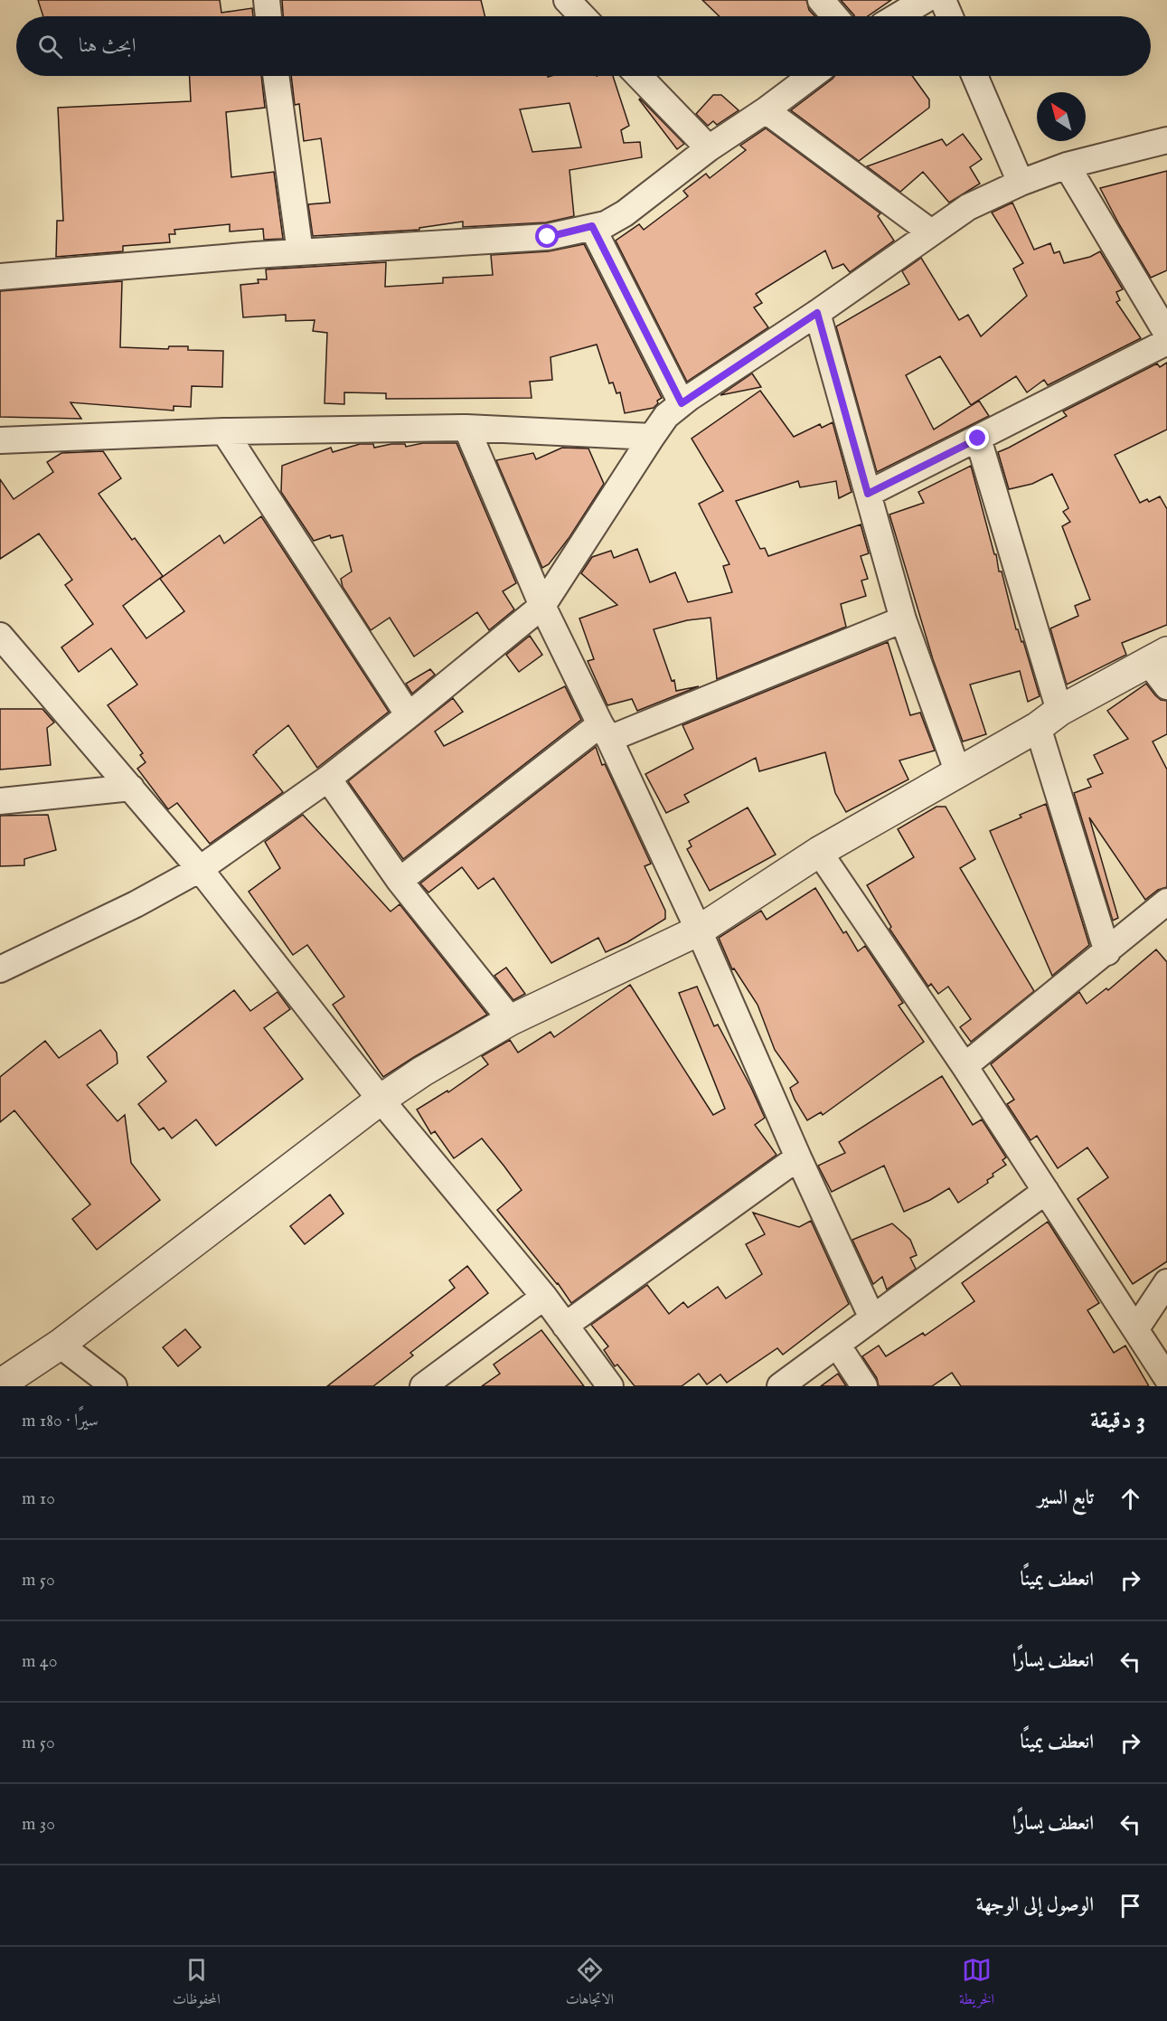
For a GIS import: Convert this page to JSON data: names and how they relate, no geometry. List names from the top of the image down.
{
  "north": "top left",
  "page": {
    "search": "ابحث هنا",
    "heading": ["3 دقيقة", "سيرًا · 180 m"],
    "list": [
      ["تابع السير", "10 m"],
      ["انعطف يمينًا", "50 m"],
      ["انعطف يسارًا", "40 m"],
      ["انعطف يمينًا", "50 m"],
      ["انعطف يسارًا", "30 m"],
      "الوصول إلى الوجهة"
    ],
    "nav": ["الخريطة", "الاتجاهات", "المحفوظات"]
  }
}
